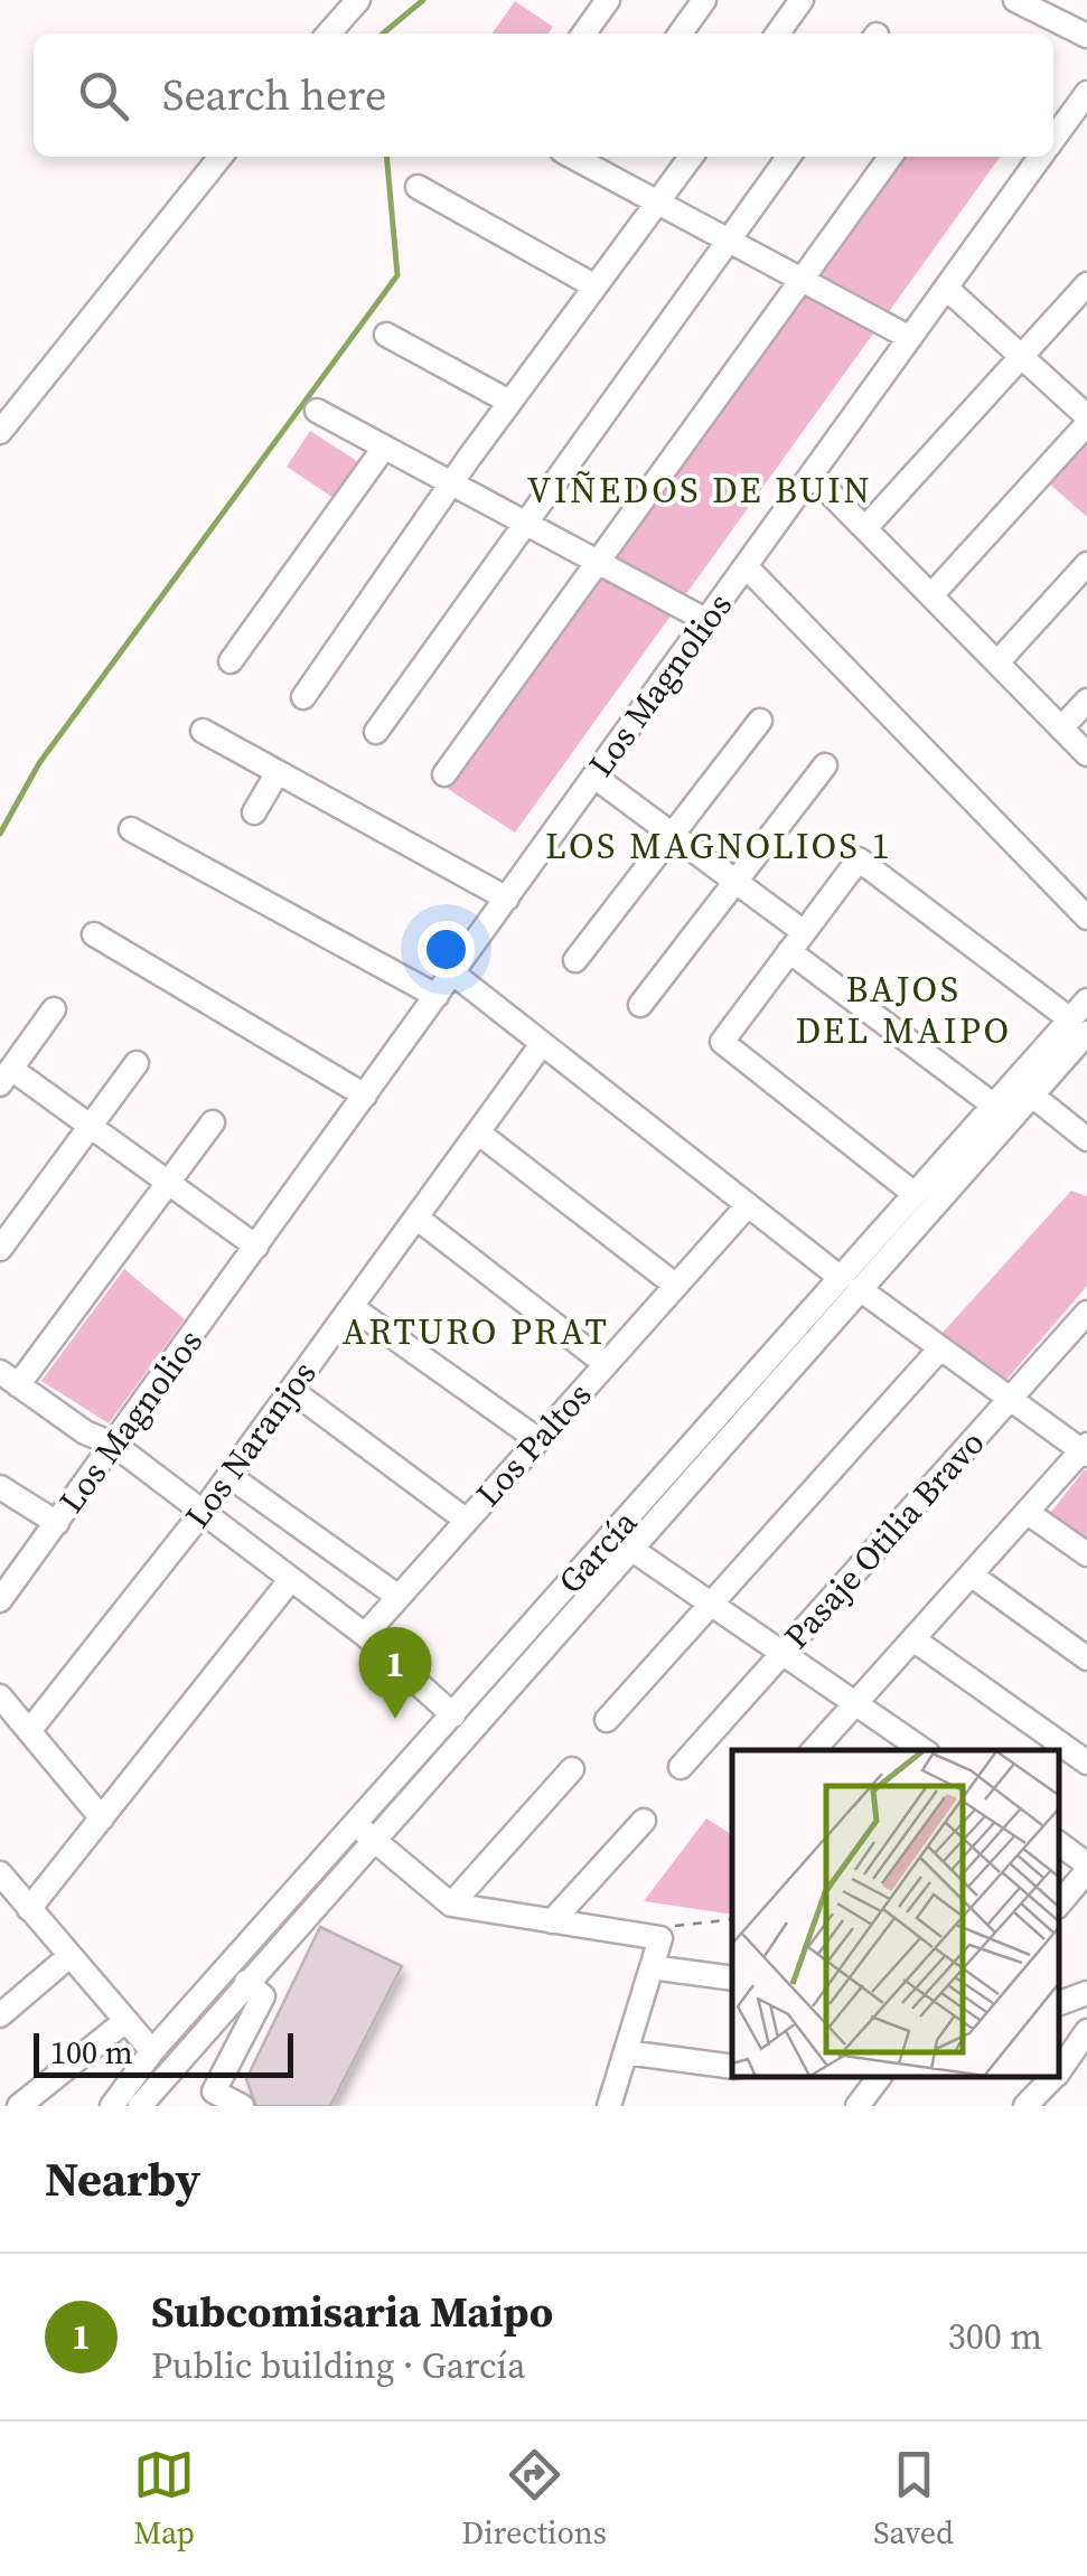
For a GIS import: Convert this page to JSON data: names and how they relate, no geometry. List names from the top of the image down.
{
  "streets": {
    "street": [
      "Los Magnolios",
      "Los Naranjos",
      "Los Paltos",
      "Pasaje Otilia Bravo",
      "García"
    ]
  },
  "districts": [
    "VIÑEDOS DE BUIN",
    "LOS MAGNOLIOS 1",
    "BAJOS DEL MAIPO",
    "ARTURO PRAT"
  ],
  "scale_bar": "100 m",
  "page": {
    "search": "Search here",
    "pins": "1",
    "scale": "100 m",
    "heading": "Nearby",
    "list": [
      {
        "mark": "1",
        "name": "Subcomisaria Maipo",
        "note": "Public building · García",
        "value": "300 m"
      }
    ],
    "nav": ["Map", "Directions", "Saved"]
  }
}
